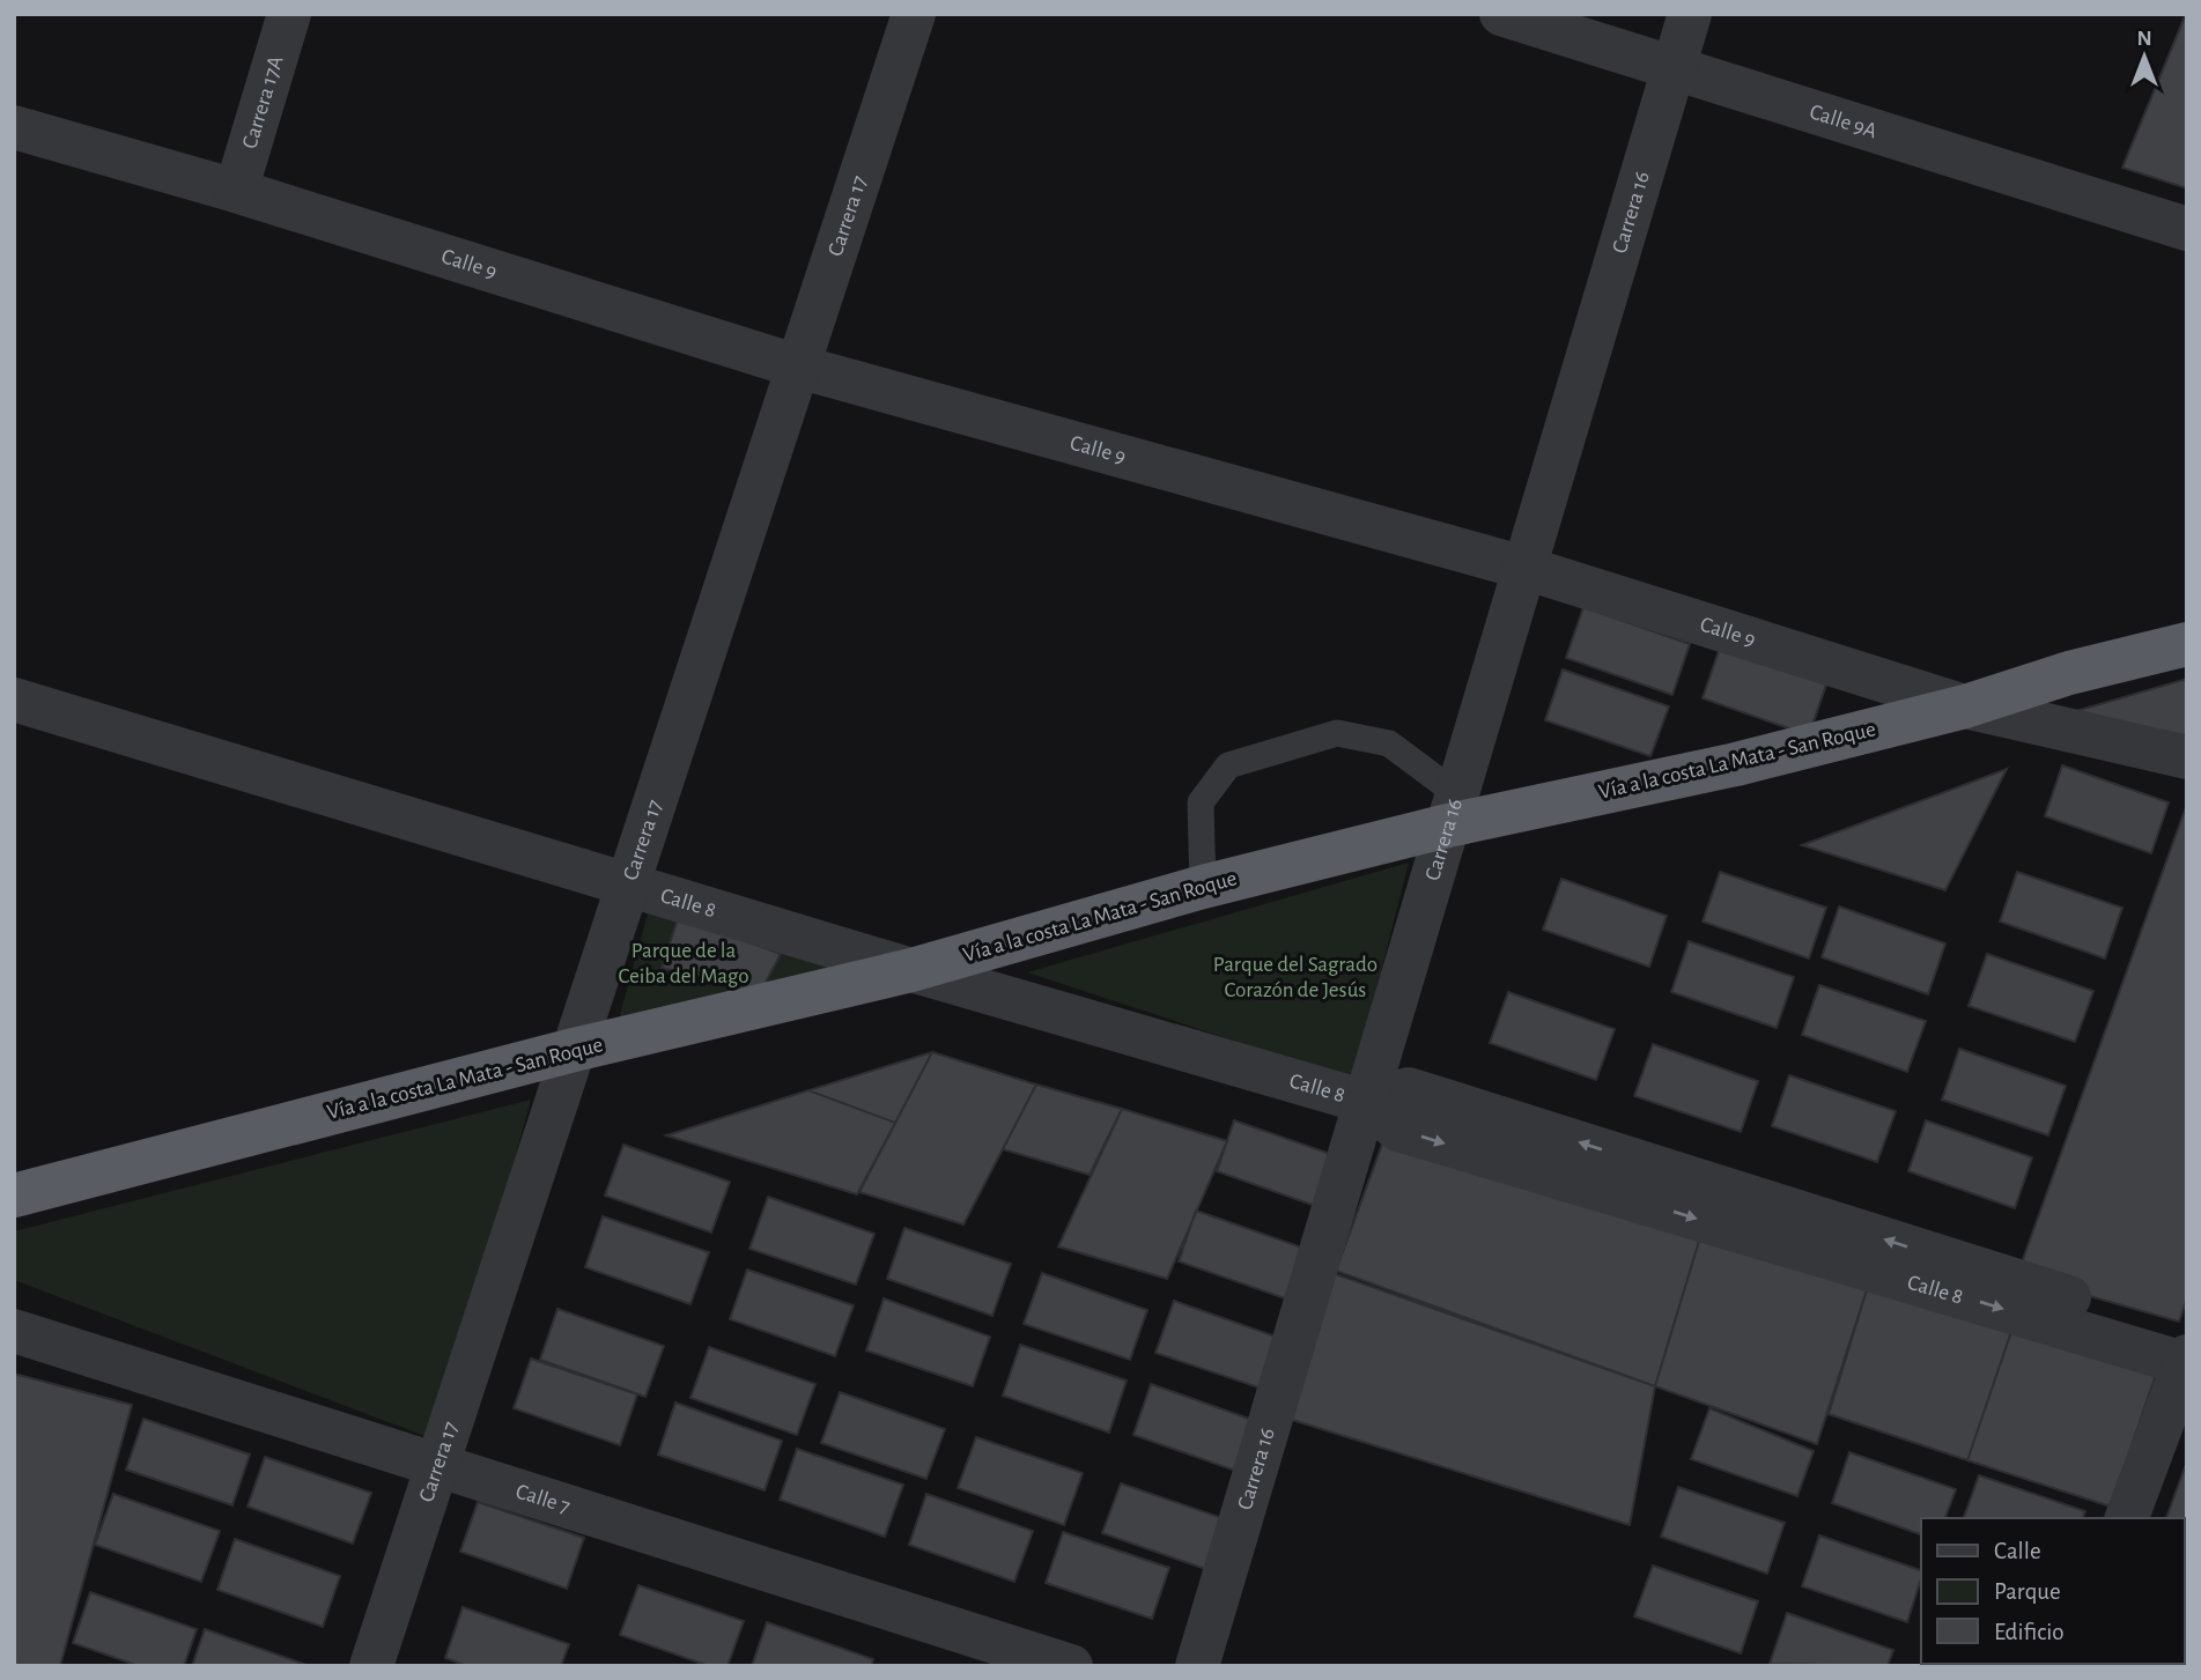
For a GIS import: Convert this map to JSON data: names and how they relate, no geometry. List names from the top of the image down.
{
  "streets": {
    "highway": ["Vía a la costa La Mata - San Roque"],
    "street": [
      "Carrera 17A",
      "Calle 9A",
      "Carrera 16",
      "Carrera 17",
      "Calle 9",
      "Calle 8",
      "Calle 7"
    ]
  },
  "crossings": [
    ["Carrera 17A", "Calle 9"],
    ["Calle 9A", "Carrera 16"],
    ["Carrera 16", "Calle 9"],
    ["Carrera 16", "Vía a la costa La Mata - San Roque"],
    ["Carrera 16", "Calle 8"],
    ["Carrera 17", "Calle 9"],
    ["Carrera 17", "Vía a la costa La Mata - San Roque"],
    ["Carrera 17", "Calle 8"],
    ["Carrera 17", "Calle 7"],
    ["Calle 9", "Vía a la costa La Mata - San Roque"],
    ["Vía a la costa La Mata - San Roque", "Calle 8"]
  ],
  "parks": ["Parque de la Ceiba del Mago", "Parque del Sagrado Corazón de Jesús"],
  "legend": ["Calle", "Parque", "Edificio"],
  "north": "top"
}
